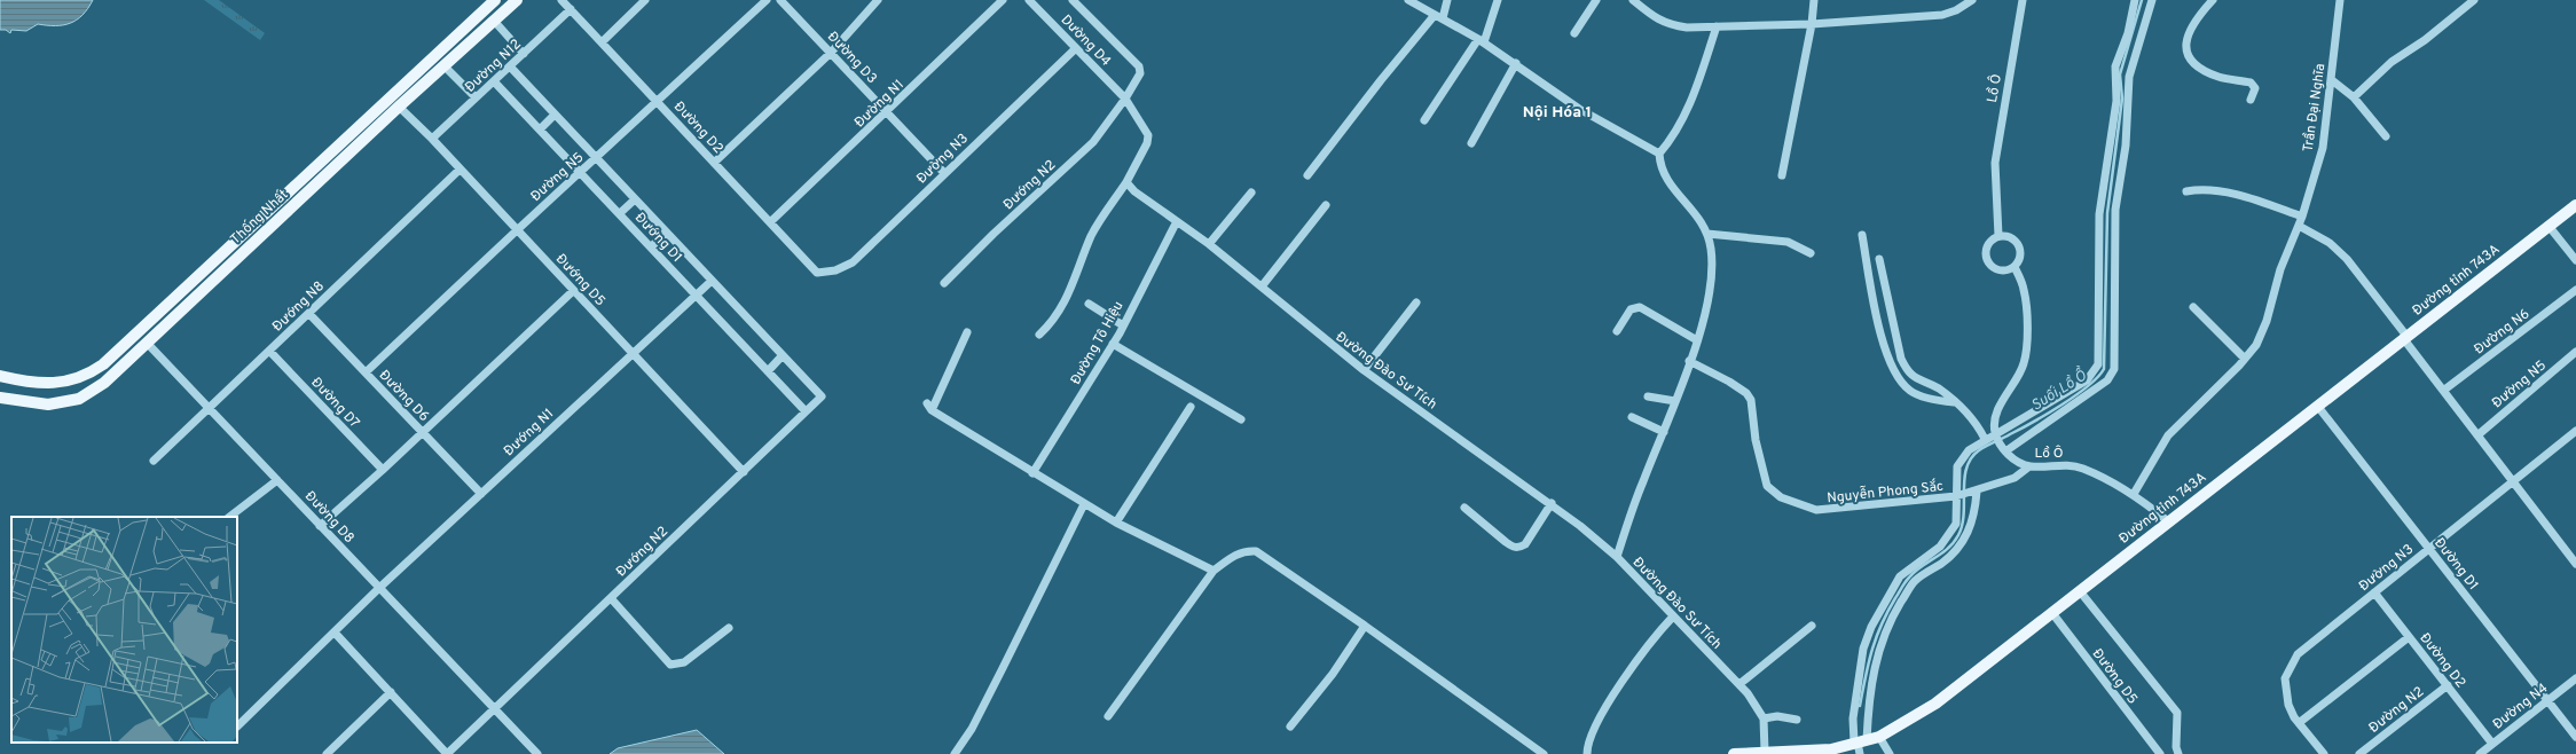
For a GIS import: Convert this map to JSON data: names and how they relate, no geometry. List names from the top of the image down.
{
  "streets": {
    "main road": ["Thống Nhất", "Đường tỉnh 743A"],
    "street": [
      "Dường D4",
      "Đường D3",
      "Đường N12",
      "Lồ Ô",
      "Đường N1",
      "Trần Đại Nghĩa",
      "Đường D2",
      "Đường N3",
      "Đường N5",
      "Đướng N2",
      "Đướng D1",
      "Đướng D5",
      "Đướng N8",
      "Đường N6",
      "Đường Tô Hiệu",
      "Đường Đào Sư Tích",
      "Đường D6",
      "Đường D7",
      "Đướng N1",
      "Nguyễn Phong Sắc",
      "Đường D8",
      "Đường D1",
      "Đường D5",
      "Đường N4",
      "Đường N2"
    ]
  },
  "crossings": [
    ["Dường D4", "Đường N3"],
    ["Dường D4", "Đướng N2"],
    ["Đường D3", "Đường N1"],
    ["Đường D3", "Đường N3"],
    ["Đường N12", "Đường D2"],
    ["Đường N12", "Đướng D1"],
    ["Đường N12", "Đướng D5"],
    ["Lồ Ô", "Trần Đại Nghĩa"],
    ["Lồ Ô", "Đường tỉnh 743A"],
    ["Lồ Ô", "Nguyễn Phong Sắc"],
    ["Đường N1", "Đường D2"],
    ["Đường D2", "Đường N3"],
    ["Đường D2", "Đường N5"],
    ["Đường D2", "Đường N4"],
    ["Đường D2", "Đường N2"],
    ["Đường N3", "Đường D1"],
    ["Đường N5", "Đướng D1"],
    ["Đường N5", "Đướng D5"],
    ["Đường N5", "Đường D6"],
    ["Đướng N2", "Đướng D1"],
    ["Đướng N2", "Đướng D5"],
    ["Đướng N2", "Đường D8"],
    ["Thống Nhất", "Đướng D5"],
    ["Thống Nhất", "Đường D8"],
    ["Đướng D1", "Đướng N1"],
    ["Đướng D5", "Đướng N8"],
    ["Đướng D5", "Đướng N1"],
    ["Đường tỉnh 743A", "Đường Đào Sư Tích"],
    ["Đường tỉnh 743A", "Đường D1"],
    ["Đường tỉnh 743A", "Đường D5"],
    ["Đướng N8", "Đường D6"],
    ["Đướng N8", "Đường D7"],
    ["Đướng N8", "Đường D8"],
    ["Đường Tô Hiệu", "Đường Đào Sư Tích"],
    ["Đường D6", "Đướng N1"],
    ["Đướng N1", "Đường D8"],
    ["Đường D1", "Đường N4"]
  ],
  "districts": ["Nội Hóa 1"],
  "water": ["Suối Lồ Ồ"]
}
